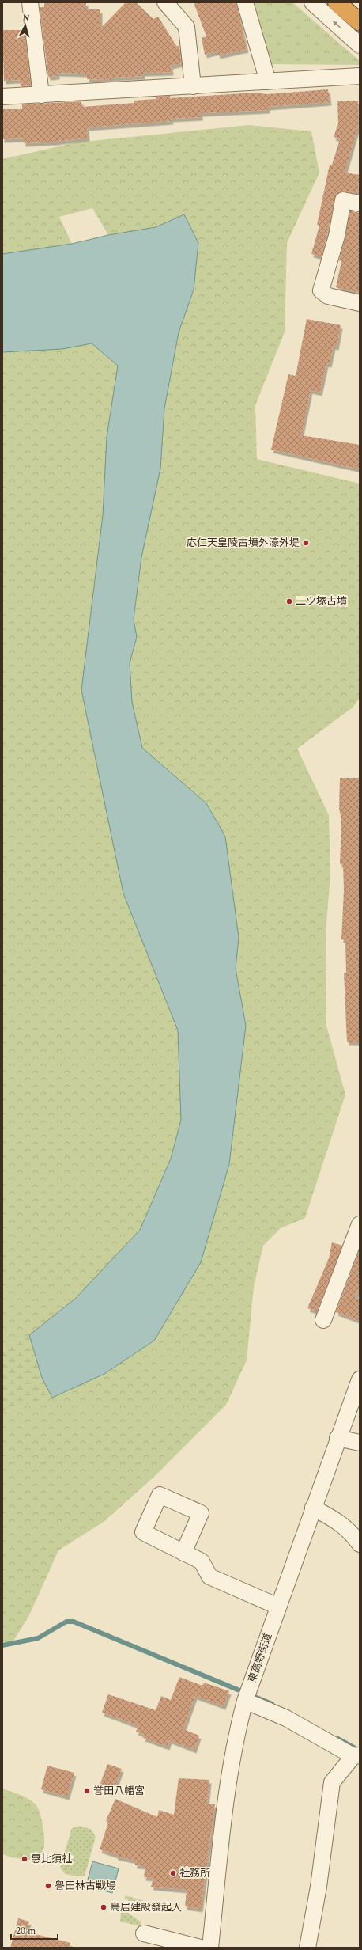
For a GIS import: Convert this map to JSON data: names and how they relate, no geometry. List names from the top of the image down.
{
  "streets": {
    "street": ["東高野街道"]
  },
  "places": [
    "応仁天皇陵古墳外濠外堤",
    "二ツ塚古墳",
    "誉田八幡宮",
    "惠比須社",
    "社務所",
    "譽田林古戦場",
    "鳥居建設發起人"
  ],
  "scale_bar": "20 m",
  "north": "top"
}
